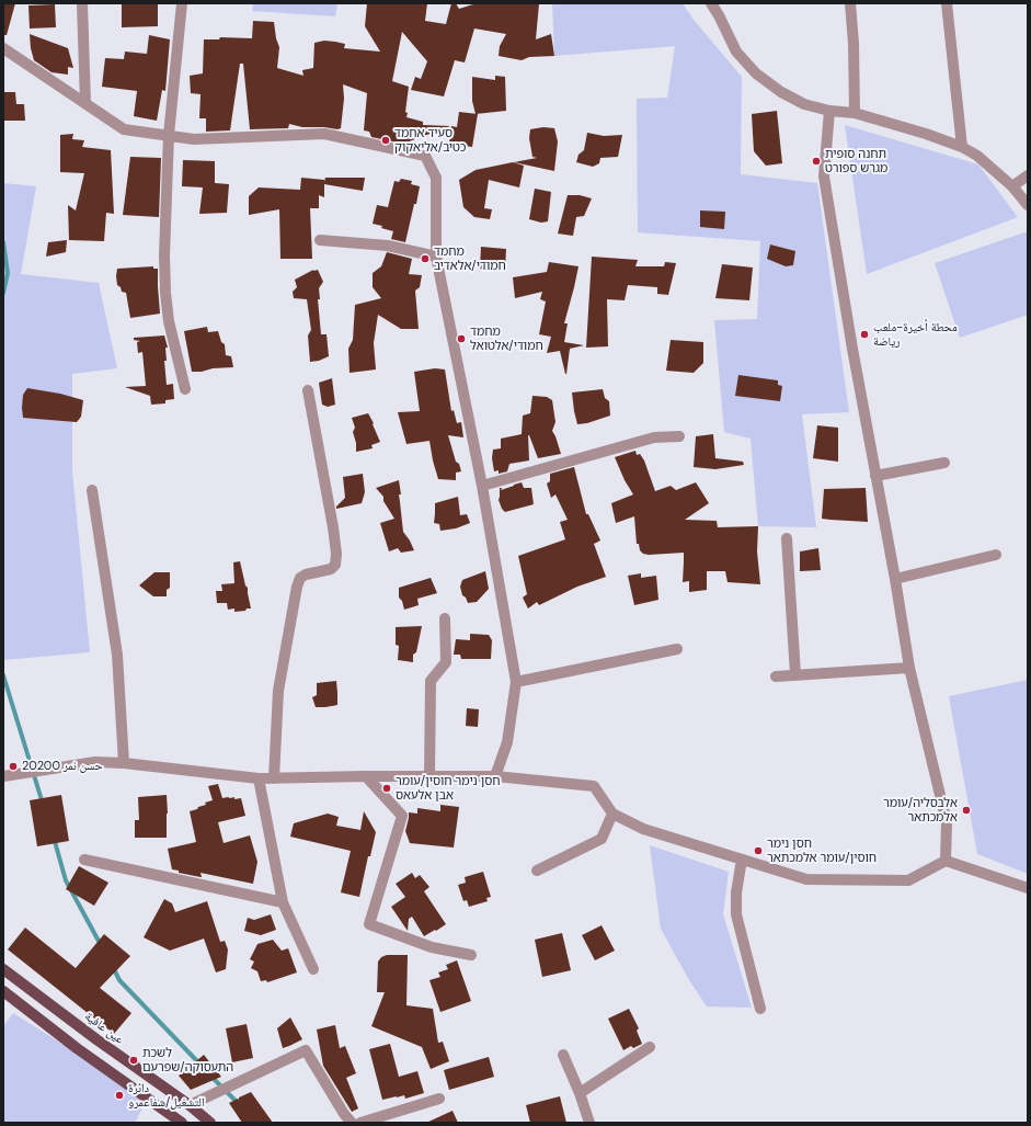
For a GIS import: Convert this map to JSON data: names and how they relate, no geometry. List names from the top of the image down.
{
  "streets": {
    "main road": ["عين عافية"]
  },
  "places": [
    "סעיד אחמד כטיב/אליאקוק",
    "תחנה סופית מגרש ספורט",
    "מחמד חמודי/אלאדיב",
    "محطة أخيرة-ملعب رياضة",
    "מחמד חמודי/אלטואל",
    "حسن نمر 20200",
    "חסן נימר חוסין/עומר אבן אלעאס",
    "אלבסליה/עומר אלמכתאר",
    "חסן נימר חוסין/עומר אלמכתאר",
    "לשכת התעסוקה/שפרעם",
    "دائرة التشغيل/شفاعمرو"
  ]
}
